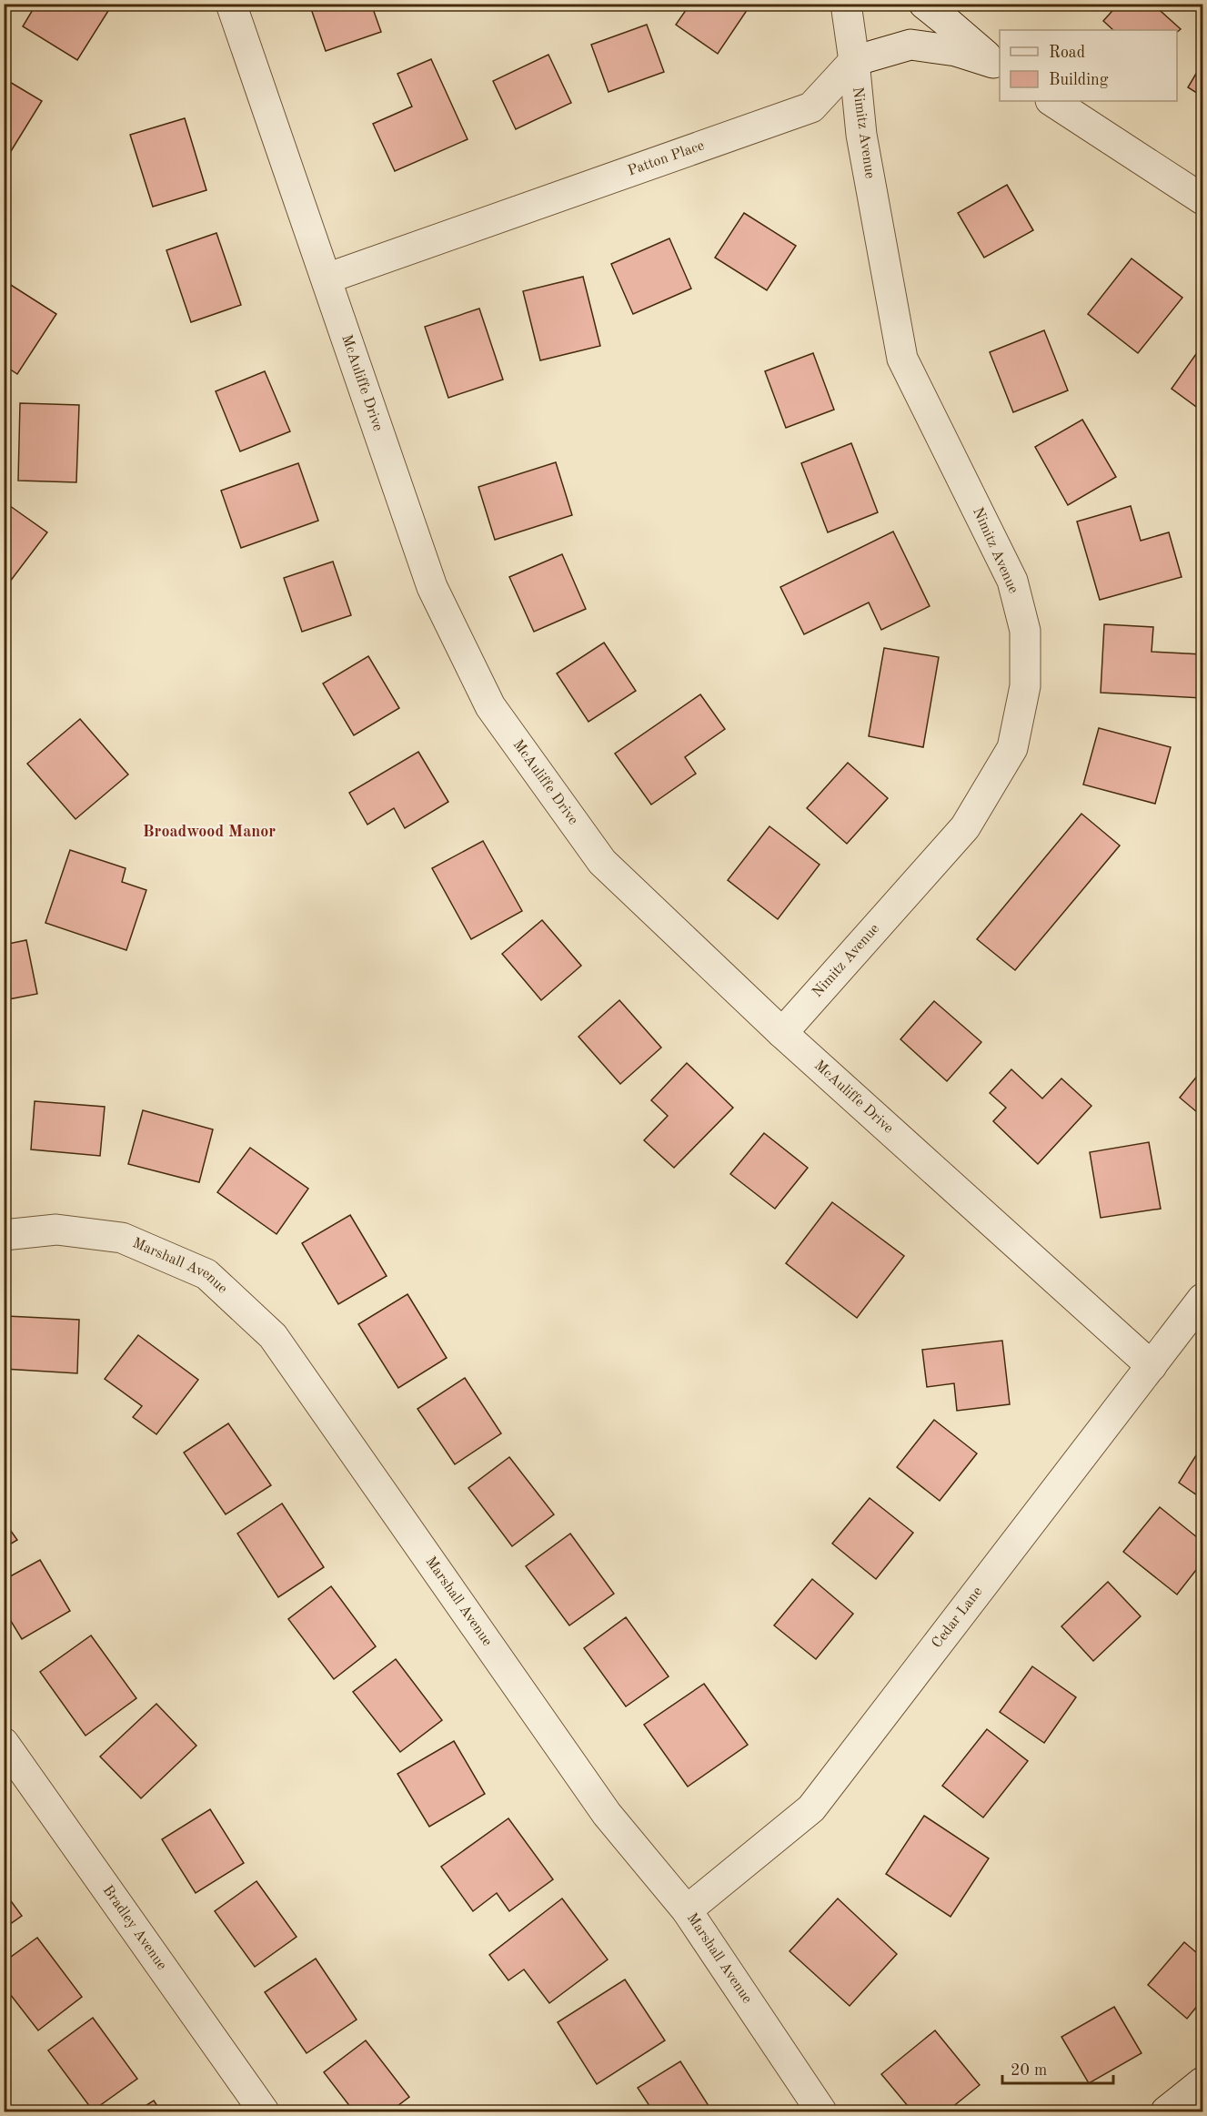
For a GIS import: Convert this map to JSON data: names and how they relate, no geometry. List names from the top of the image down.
{
  "streets": {
    "street": [
      "Nimitz Avenue",
      "Patton Place",
      "McAuliffe Drive",
      "Marshall Avenue",
      "Cedar Lane",
      "Bradley Avenue"
    ]
  },
  "crossings": [
    ["Nimitz Avenue", "Patton Place"],
    ["Nimitz Avenue", "McAuliffe Drive"],
    ["Patton Place", "McAuliffe Drive"],
    ["McAuliffe Drive", "Cedar Lane"],
    ["Marshall Avenue", "Cedar Lane"]
  ],
  "districts": ["Broadwood Manor"],
  "legend": ["Road", "Building"],
  "scale_bar": "20 m"
}
